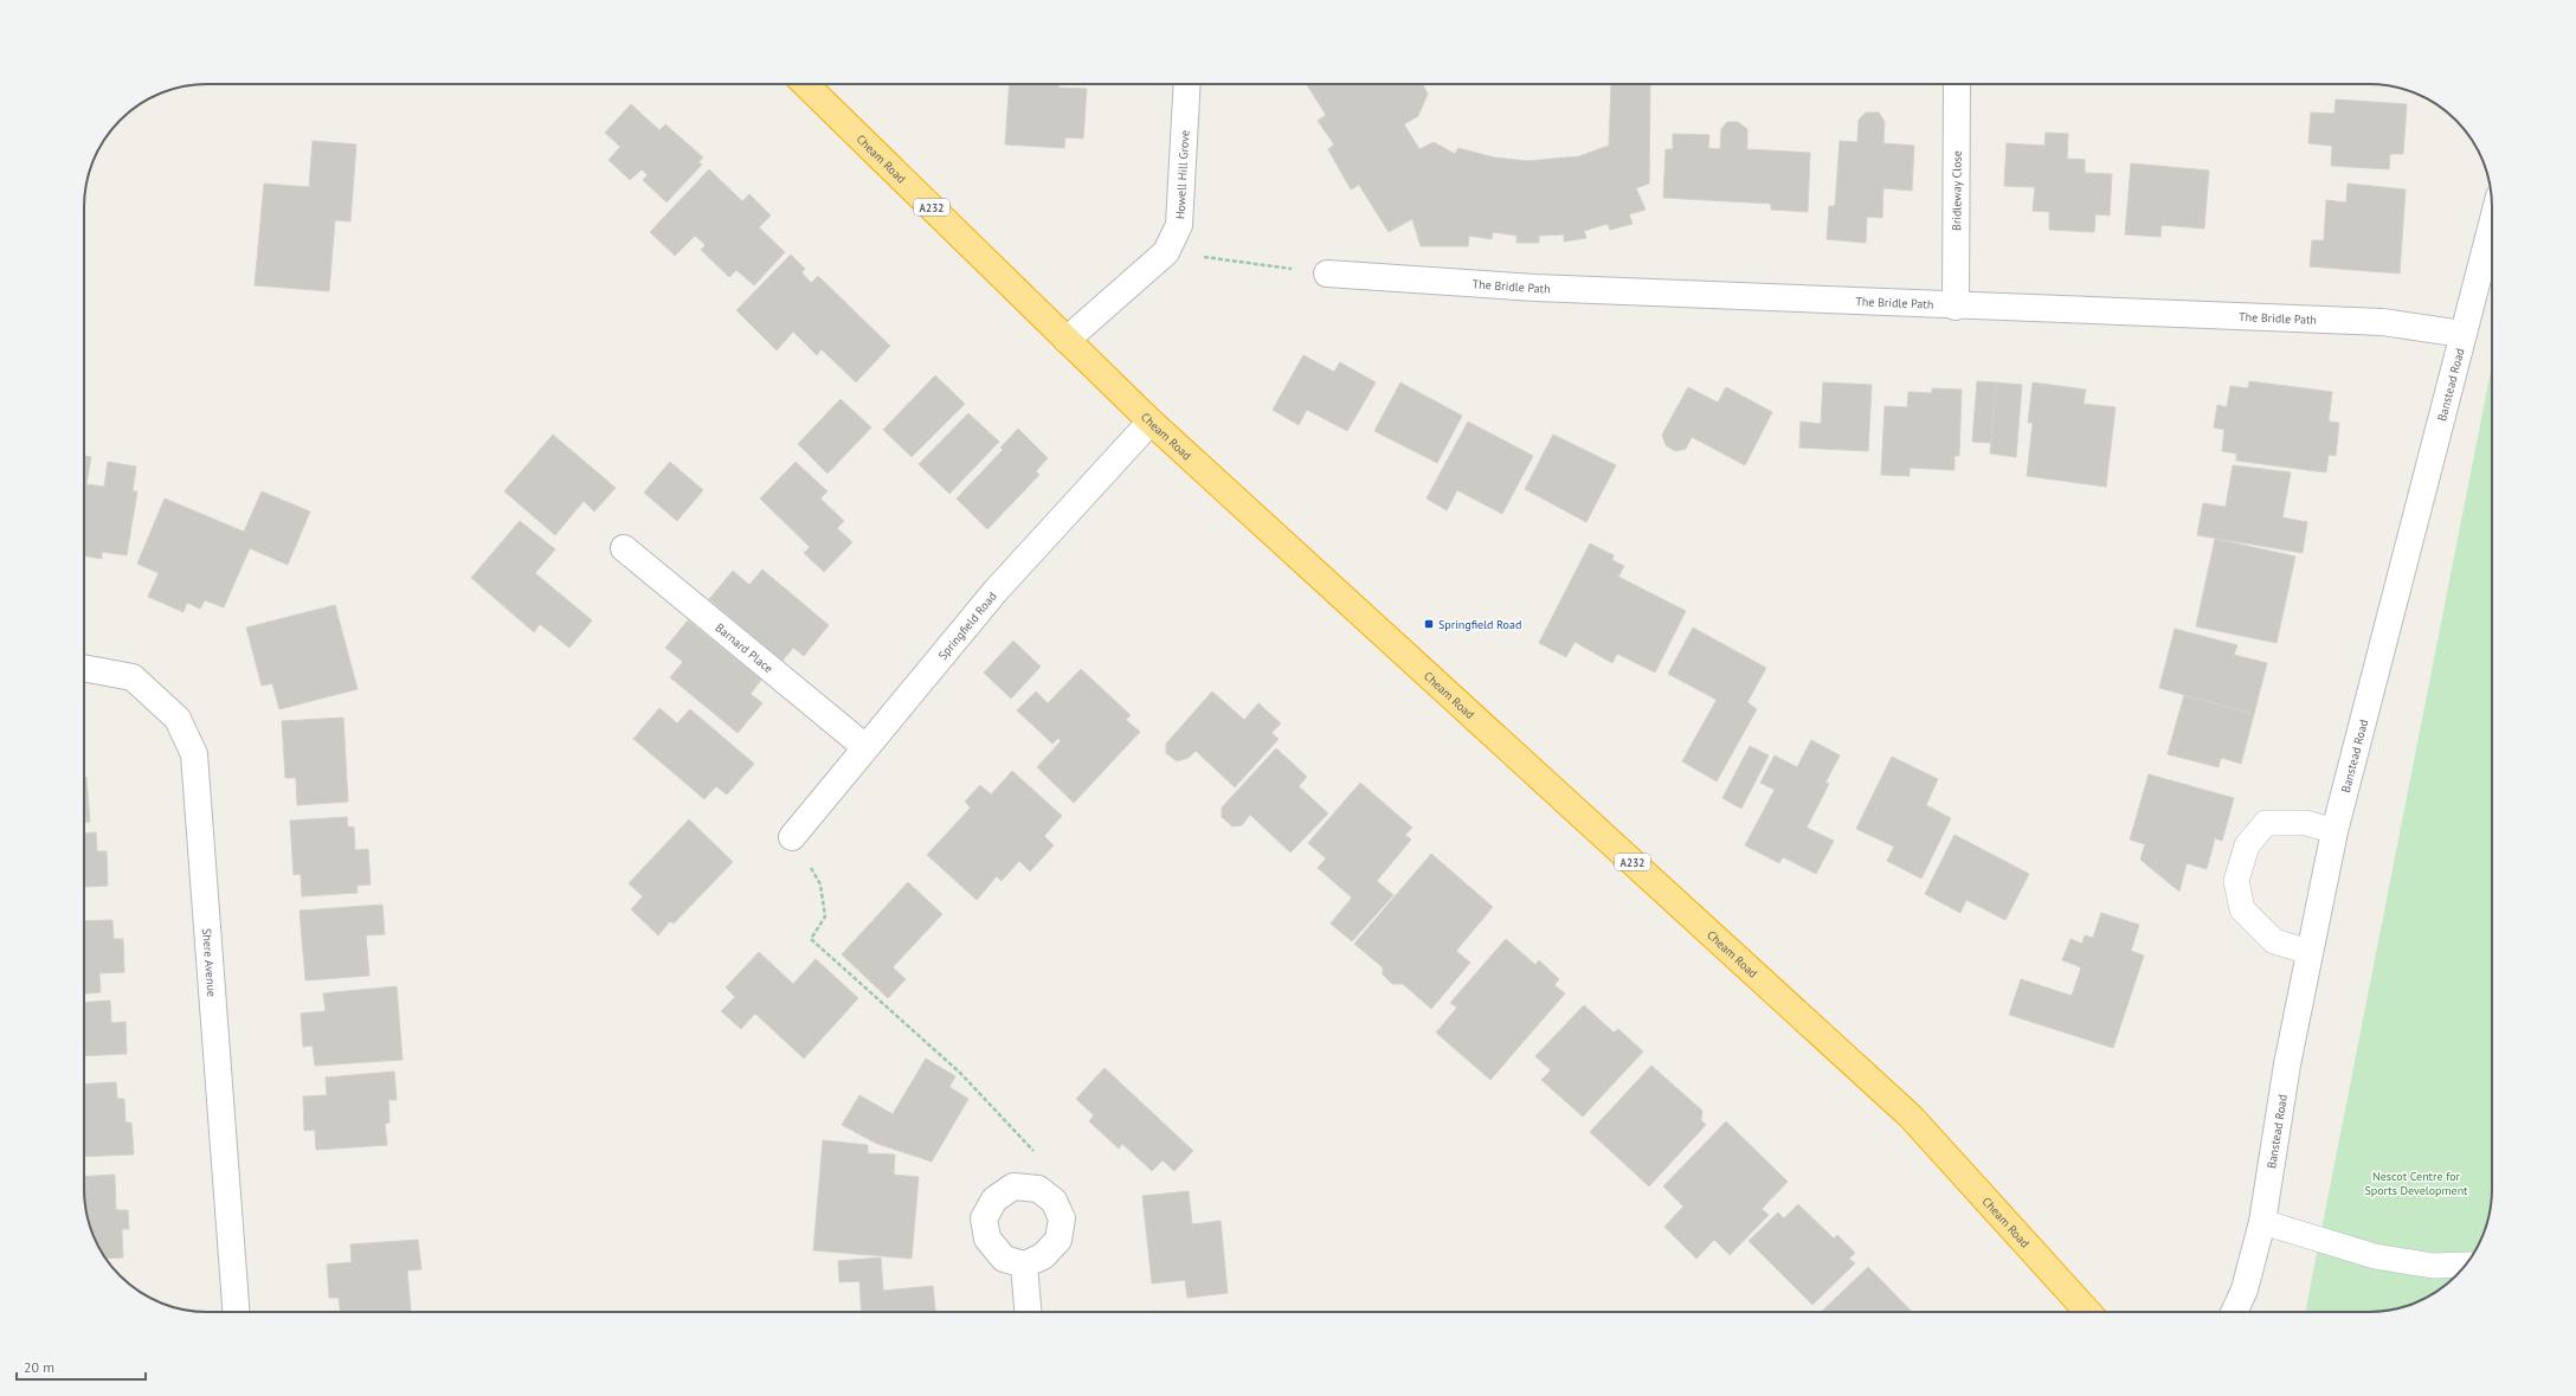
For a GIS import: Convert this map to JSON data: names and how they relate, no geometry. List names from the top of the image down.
{
  "streets": {
    "highway": ["Cheam Road", "A232"],
    "street": [
      "Howell Hill Grove",
      "Bridleway Close",
      "The Bridle Path",
      "Banstead Road",
      "Springfield Road",
      "Barnard Place",
      "Shere Avenue"
    ]
  },
  "crossings": [
    ["Cheam Road", "Howell Hill Grove"],
    ["Cheam Road", "Springfield Road"],
    ["Bridleway Close", "The Bridle Path"],
    ["The Bridle Path", "Banstead Road"],
    ["Springfield Road", "Barnard Place"]
  ],
  "parks": ["Nescot Centre for Sports Development"],
  "places": {
    "transit": ["Springfield Road"]
  },
  "scale_bar": "20 m"
}
